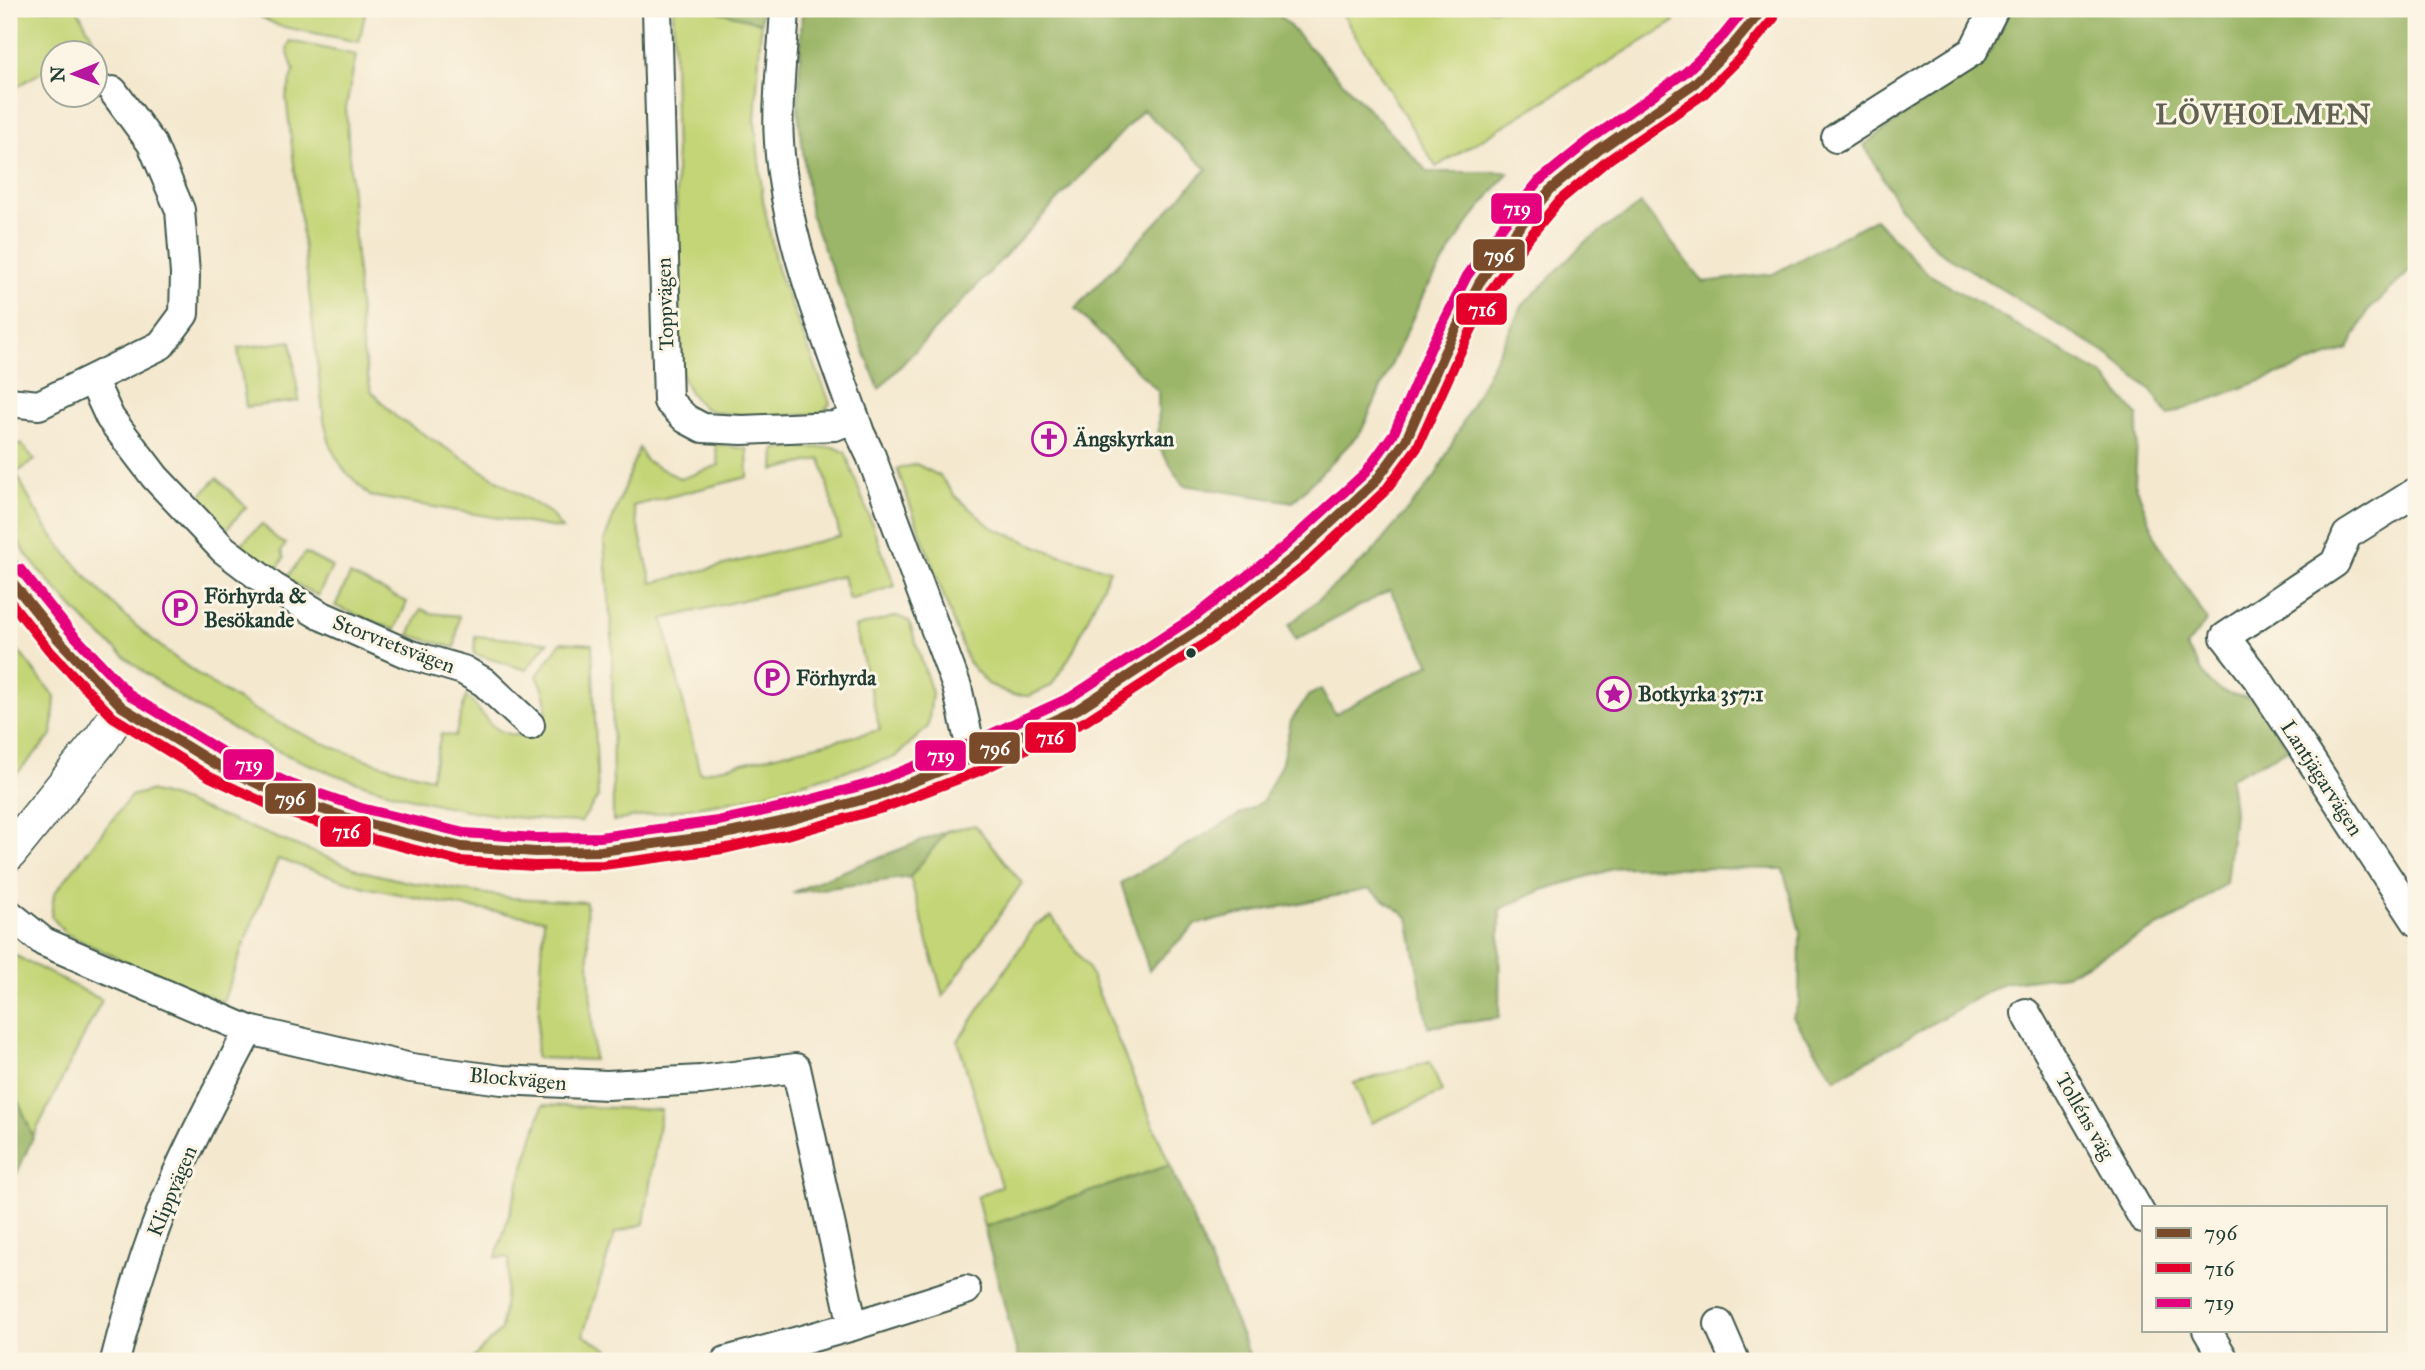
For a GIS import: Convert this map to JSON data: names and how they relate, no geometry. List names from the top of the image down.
{
  "streets": {
    "street": [
      "Toppvägen",
      "Storvretsvägen",
      "Lantjägarvägen",
      "Blockvägen",
      "Tolléns väg",
      "Klippvägen"
    ]
  },
  "crossings": [
    ["Blockvägen", "Klippvägen"]
  ],
  "districts": ["LÖVHOLMEN"],
  "places": {
    "church": ["Ängskyrkan"],
    "parking": ["Förhyrda & Besökande", "Förhyrda"],
    "place": ["Botkyrka 357:1"]
  },
  "lines": ["transit line 796", "transit line 719", "transit line 716"],
  "legend": ["796", "716", "719"],
  "north": "left"
}
